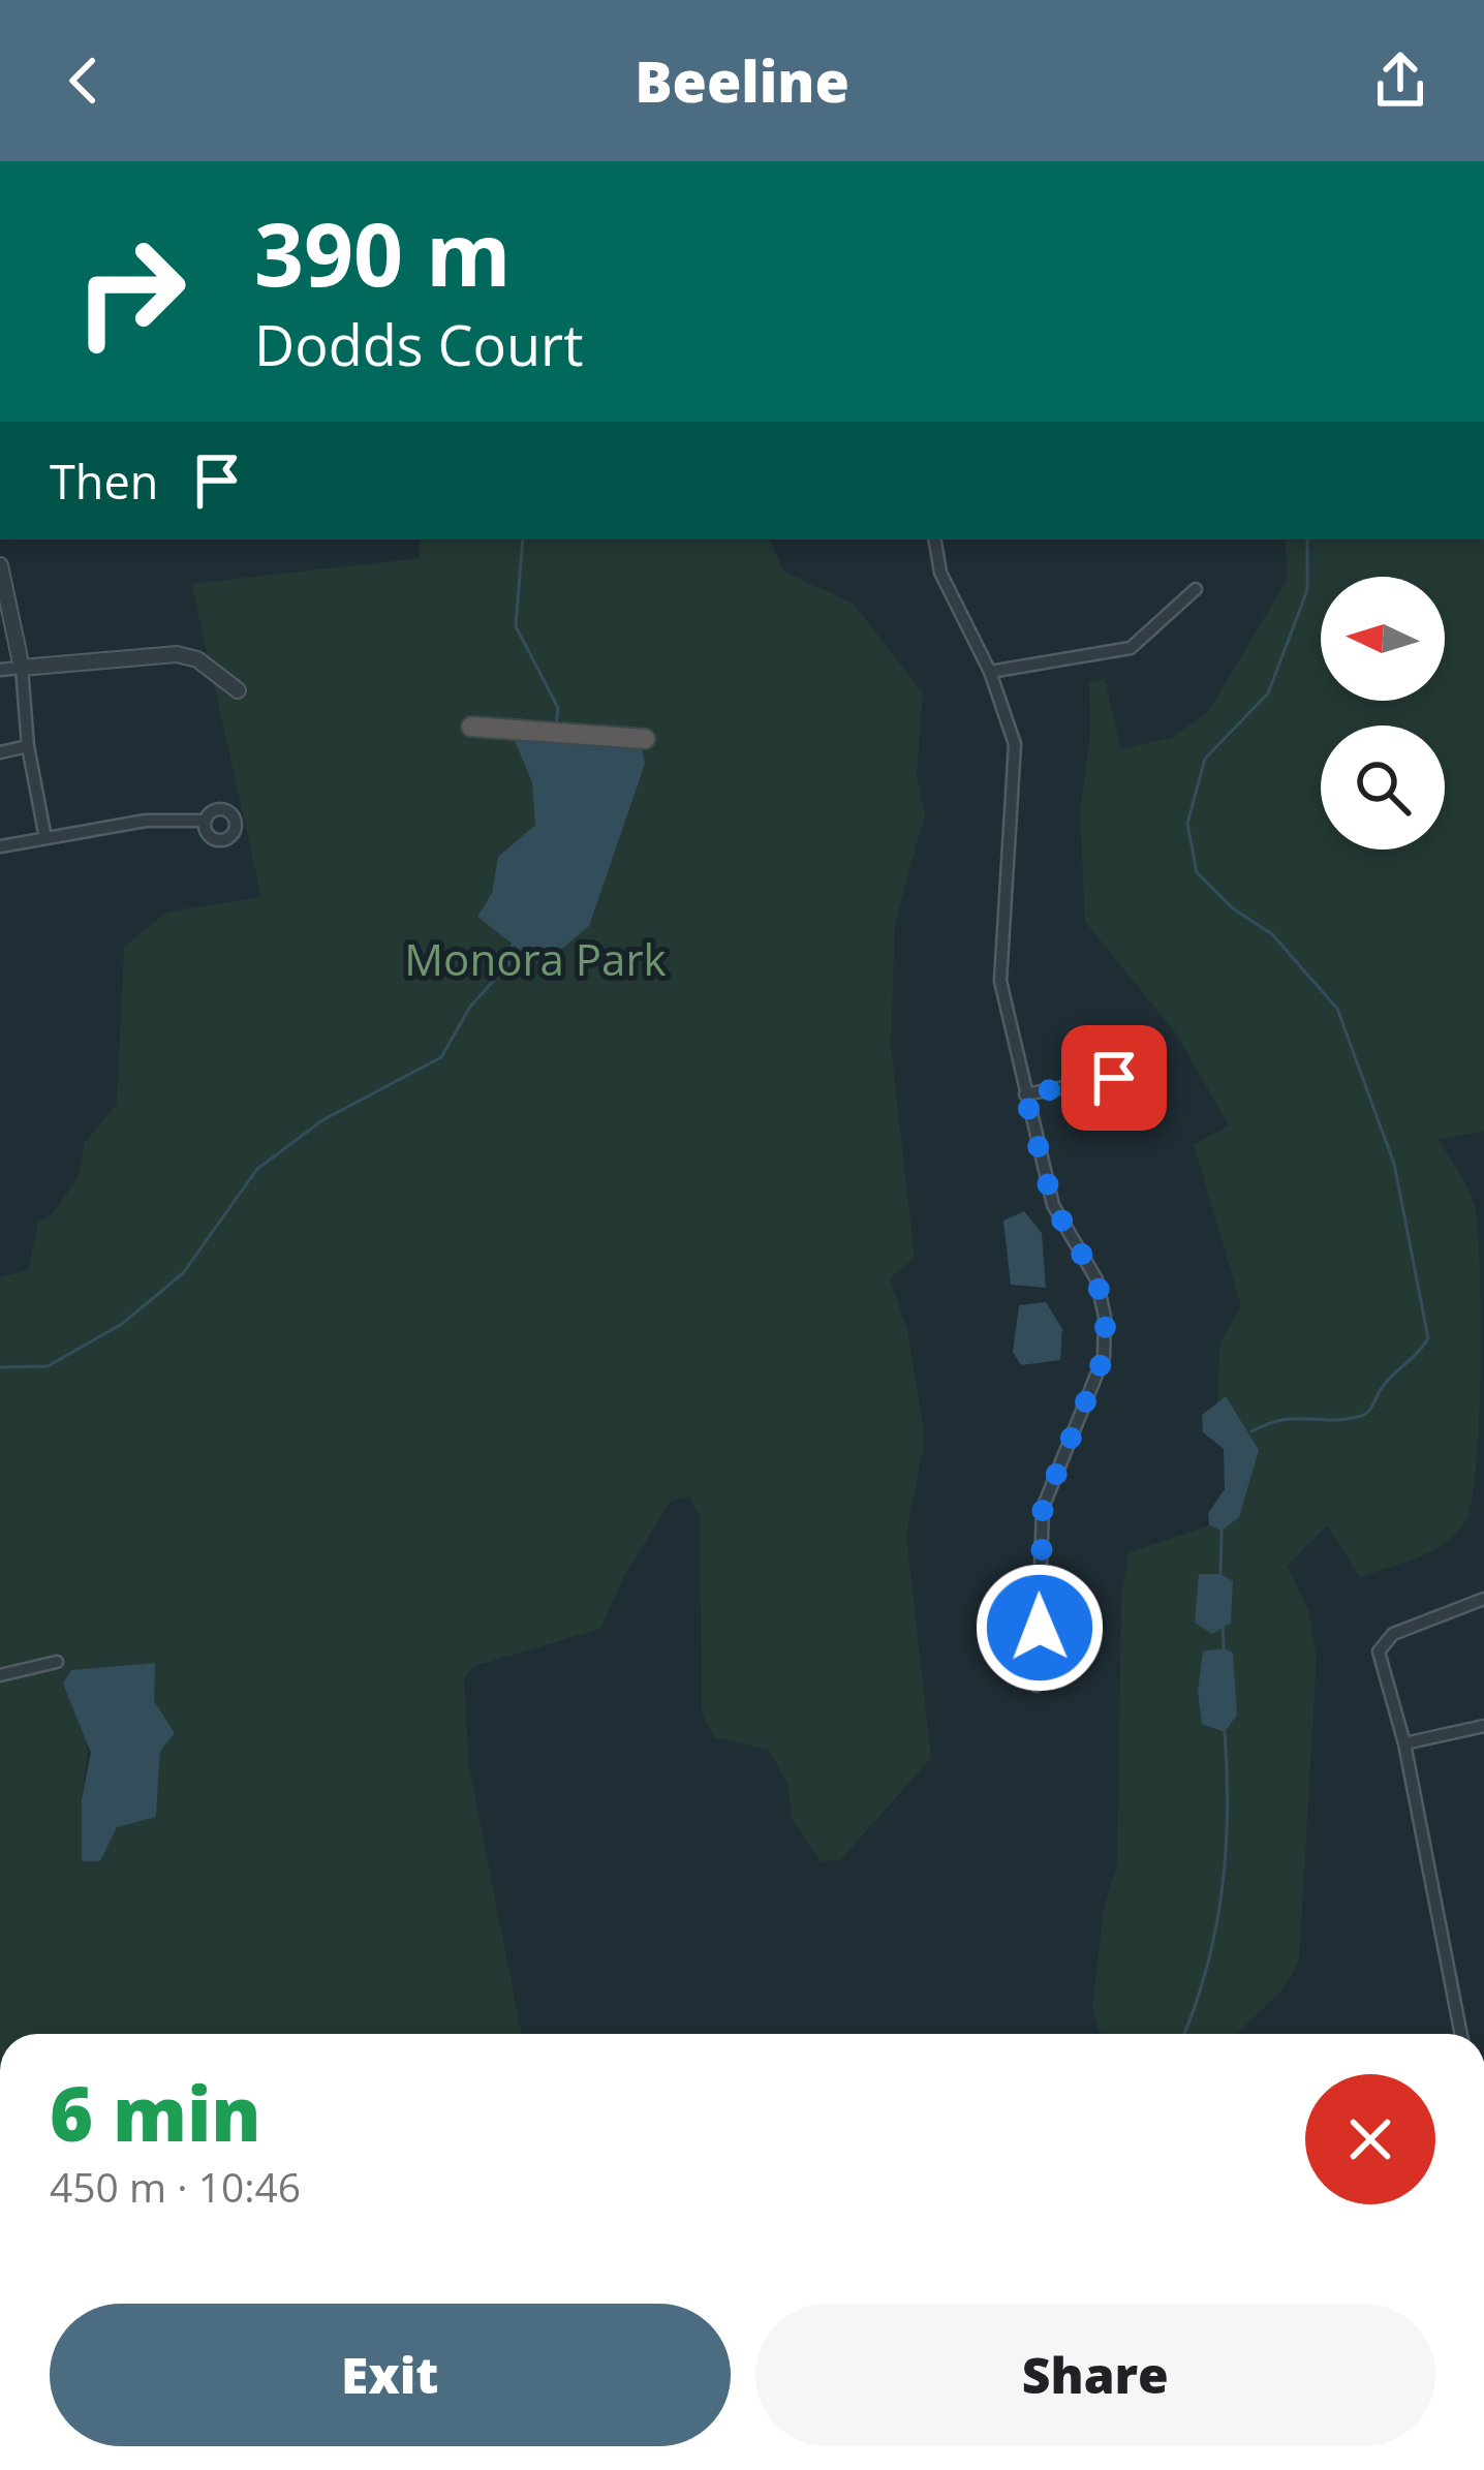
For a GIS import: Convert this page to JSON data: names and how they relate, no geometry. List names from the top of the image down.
{
  "parks": ["Monora Park"],
  "north": "left",
  "page": {
    "header": "Beeline",
    "turn": ["390 m", "Dodds Court"],
    "then": "Then",
    "heading": ["6 min", "450 m · 10:46"],
    "buttons": ["Exit", "Share"]
  }
}
